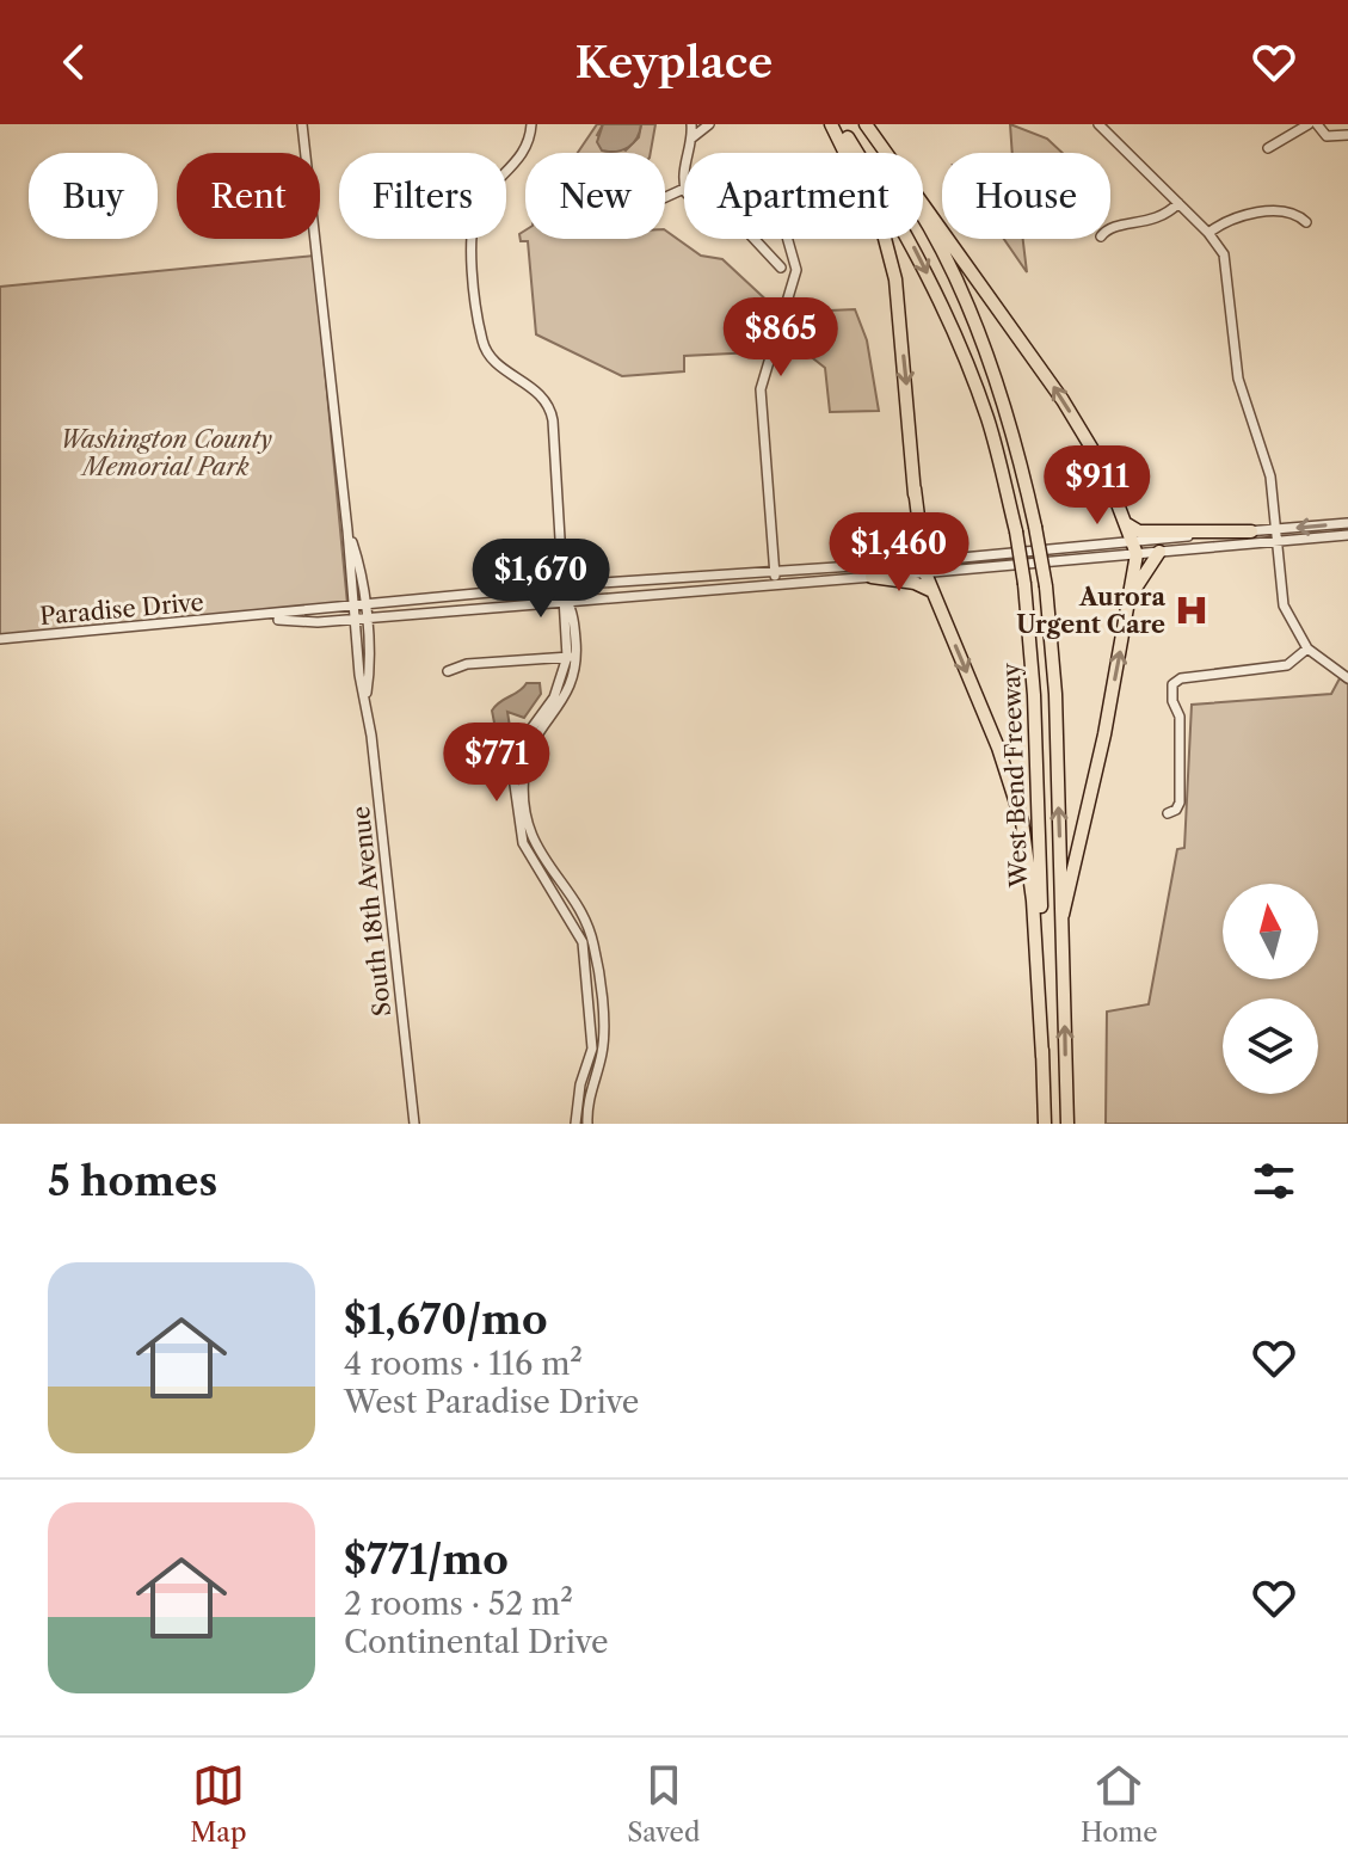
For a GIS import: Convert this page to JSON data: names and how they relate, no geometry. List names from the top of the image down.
{
  "streets": {
    "highway": ["West Bend Freeway"],
    "street": ["Paradise Drive", "South 18th Avenue"]
  },
  "crossings": [
    ["Paradise Drive", "South 18th Avenue"]
  ],
  "parks": ["Washington County Memorial Park"],
  "places": {
    "hospital": ["Aurora Urgent Care"]
  },
  "north": "top",
  "page": {
    "header": "Keyplace",
    "chip": [
      "Buy",
      "Rent",
      "Filters",
      "New",
      "Apartment",
      "House"
    ],
    "price": [
      "$865",
      "$911",
      "$1,460",
      "$1,670",
      "$771"
    ],
    "heading": "5 homes",
    "list": [
      {
        "name": "$1,670/mo",
        "note": "4 rooms · 116 m² · West Paradise Drive"
      },
      {
        "name": "$771/mo",
        "note": "2 rooms · 52 m² · Continental Drive"
      }
    ],
    "tabs": ["Map", "Saved", "Home"]
  }
}
